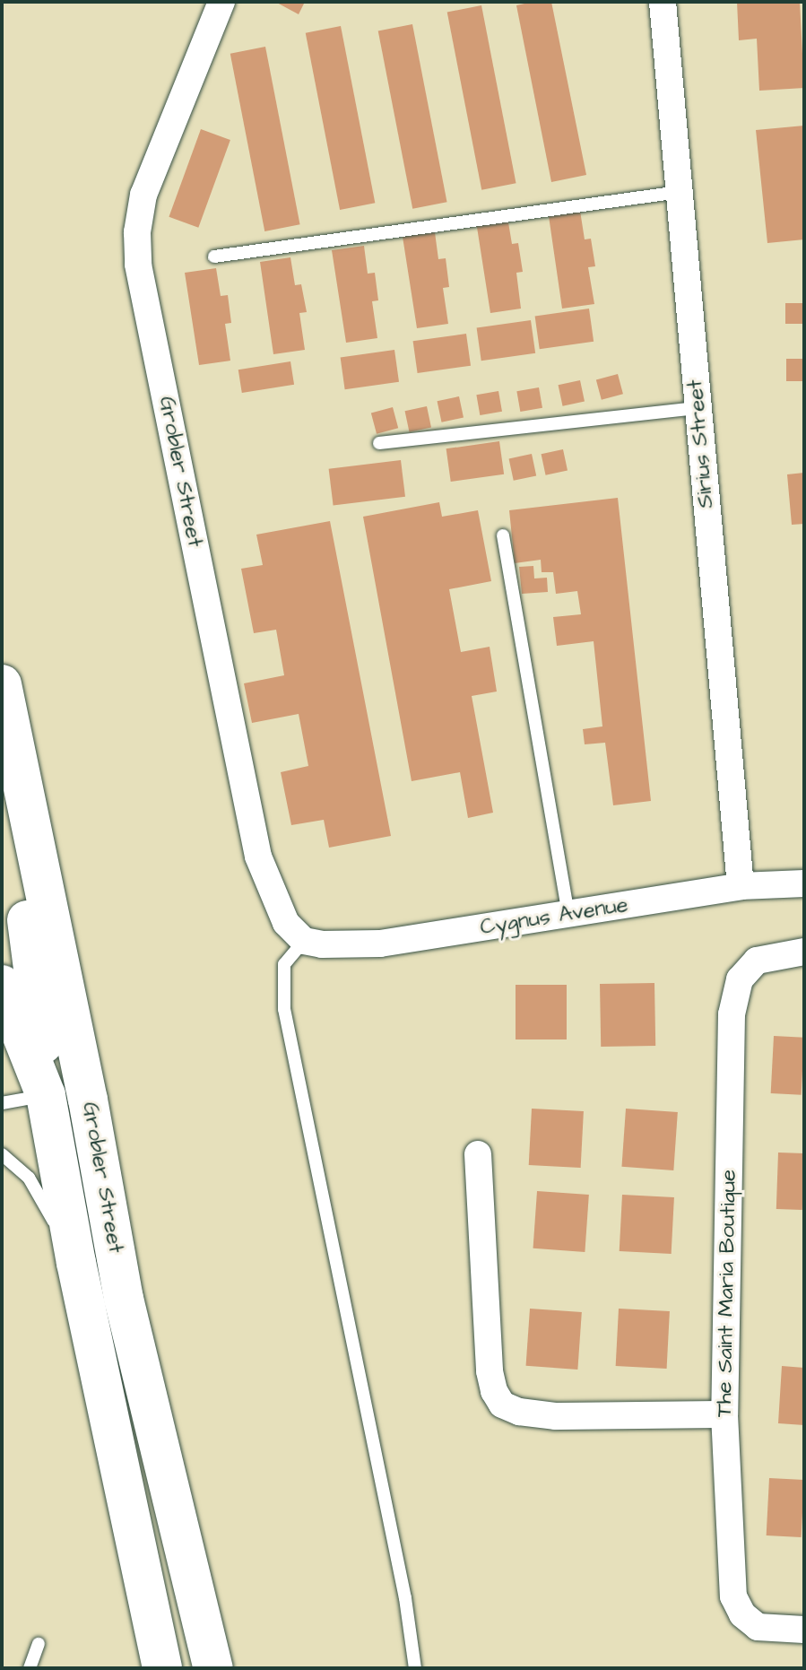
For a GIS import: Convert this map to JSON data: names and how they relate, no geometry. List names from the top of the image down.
{
  "streets": {
    "main road": ["Grobler Street"],
    "street": ["Sirius Street", "Cygnus Avenue", "The Saint Maria Boutique"]
  },
  "crossings": [
    ["Sirius Street", "Cygnus Avenue"],
    ["Grobler Street", "Cygnus Avenue"]
  ]
}
